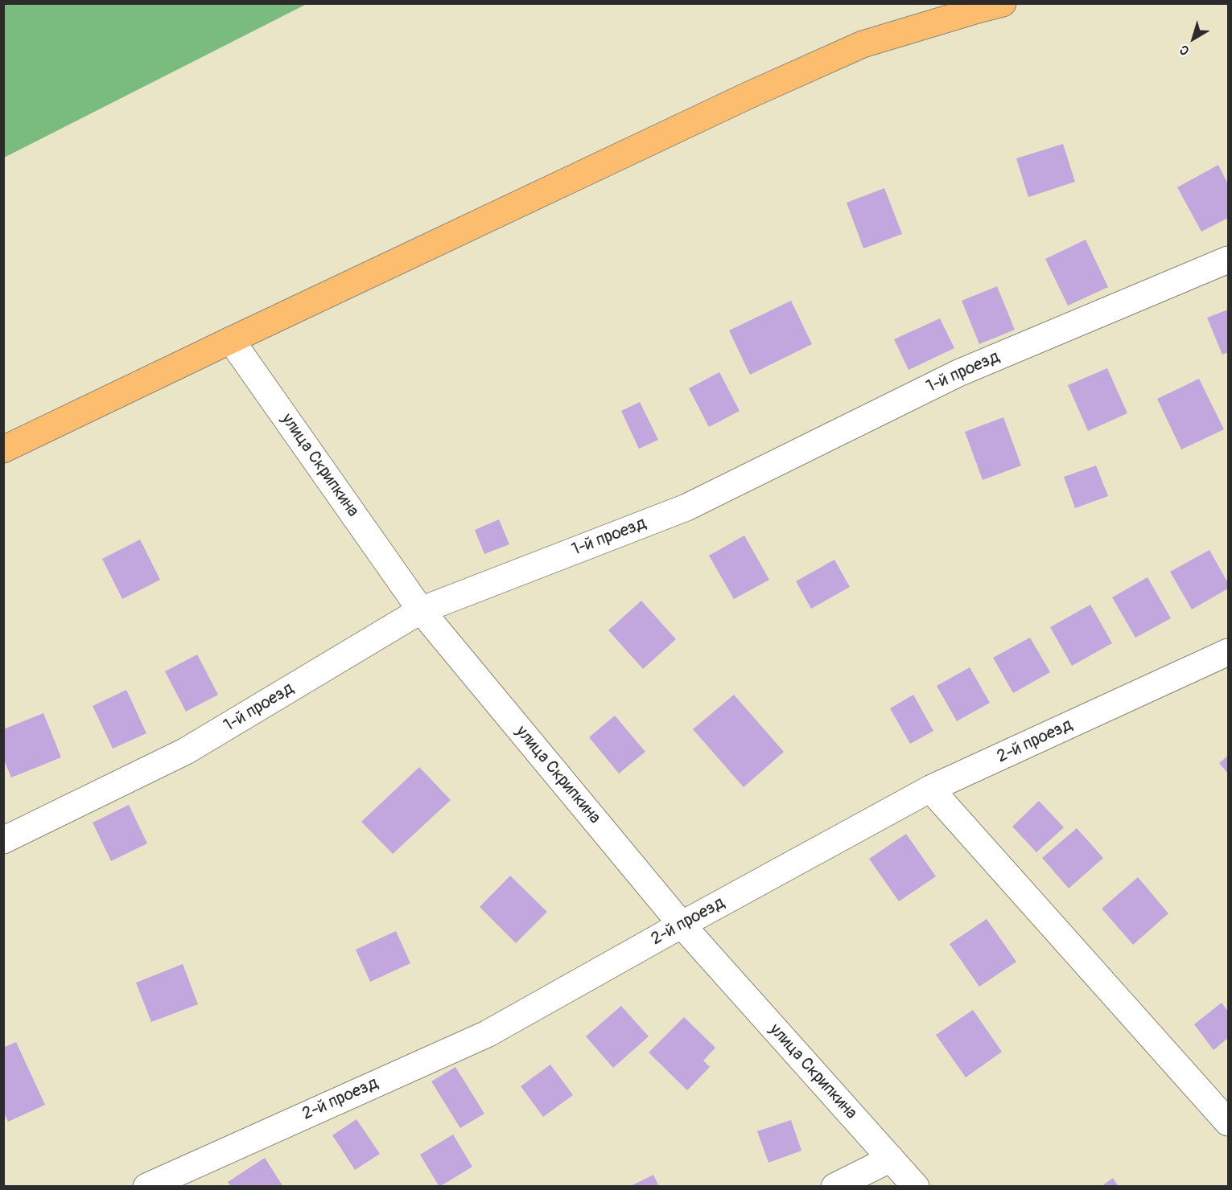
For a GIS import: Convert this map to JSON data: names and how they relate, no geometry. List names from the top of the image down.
{
  "streets": {
    "street": ["1-й проезд", "улица Скрипкина", "2-й проезд"]
  },
  "crossings": [
    ["1-й проезд", "улица Скрипкина"],
    ["улица Скрипкина", "2-й проезд"]
  ],
  "north": "bottom left"
}
